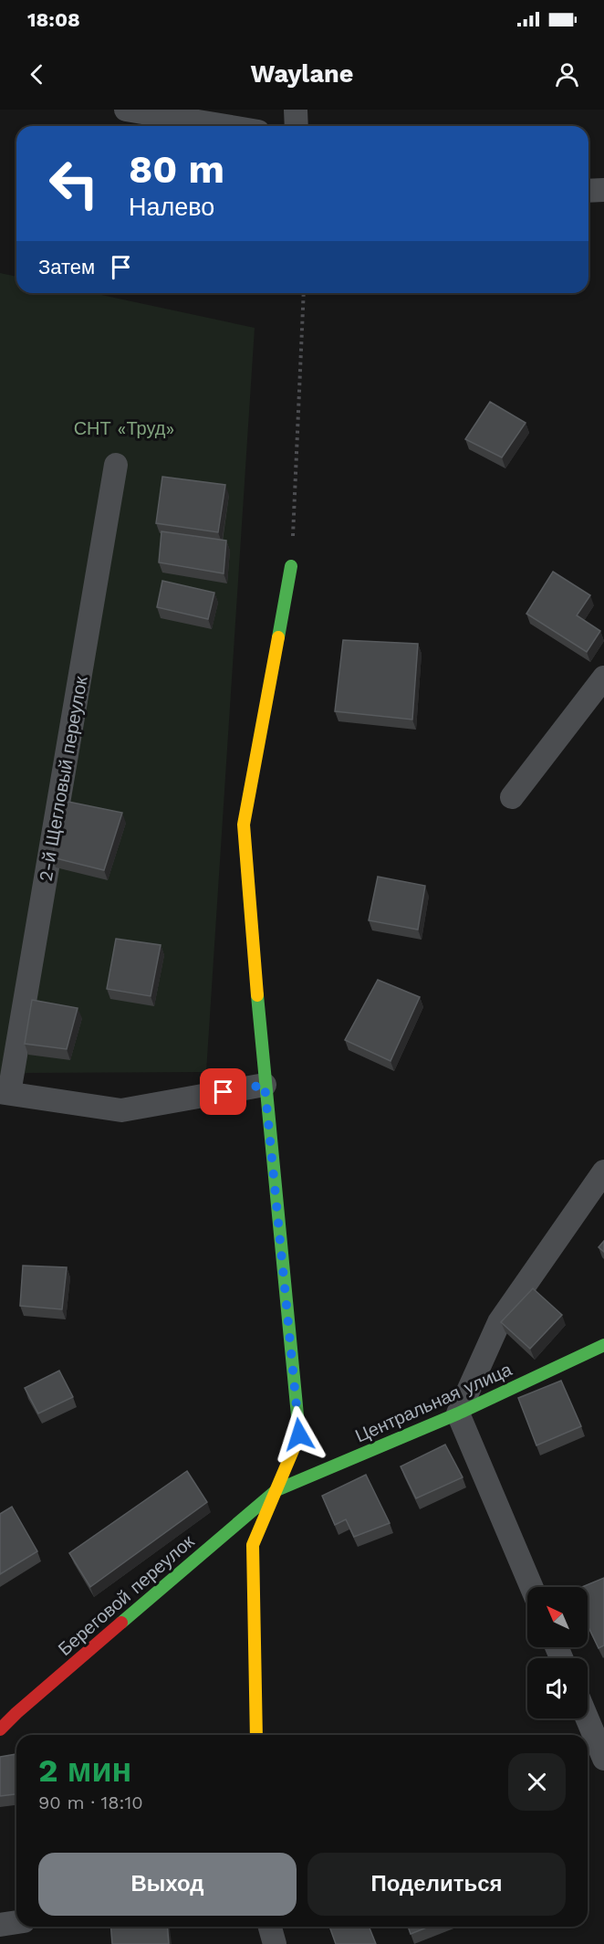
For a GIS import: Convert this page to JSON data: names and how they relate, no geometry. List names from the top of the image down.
{
  "streets": {
    "street": ["2-й Щегловый переулок", "Центральная улица", "Береговой переулок"]
  },
  "crossings": [
    ["Центральная улица", "Береговой переулок"]
  ],
  "parks": ["СНТ «Труд»"],
  "north": "top left",
  "page": {
    "status": "18:08",
    "header": "Waylane",
    "turn": ["80 m", "Налево"],
    "then": "Затем",
    "heading": ["2 мин", "90 m · 18:10"],
    "buttons": ["Выход", "Поделиться"]
  }
}
